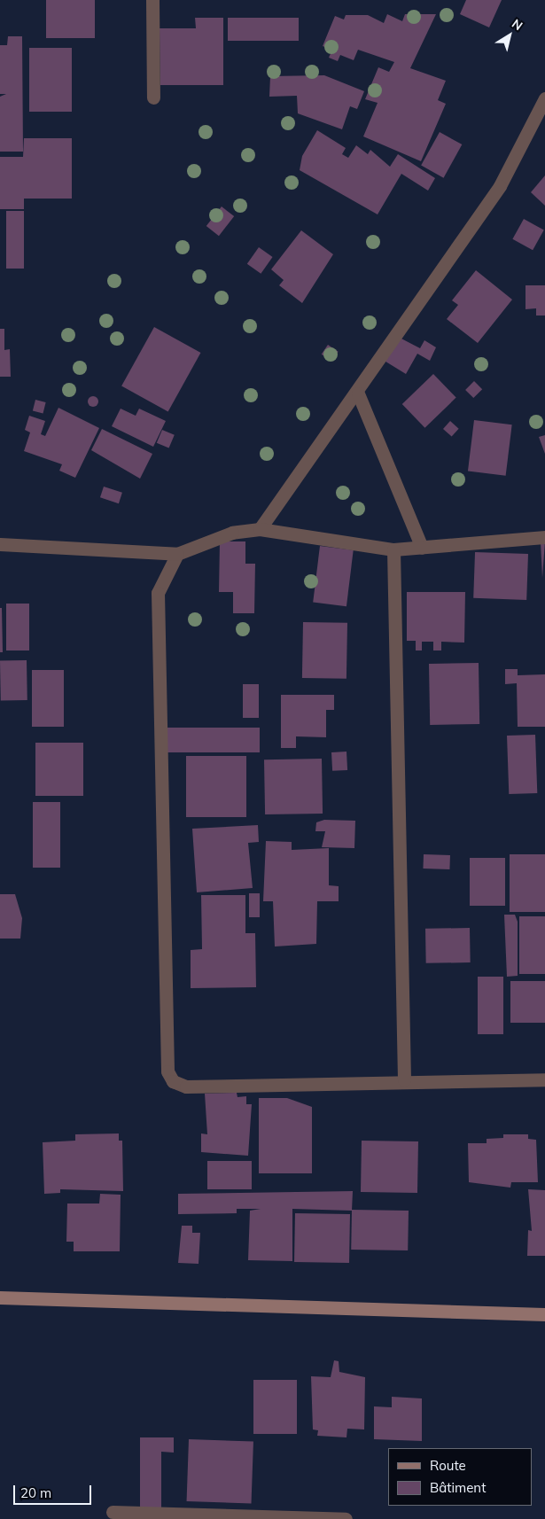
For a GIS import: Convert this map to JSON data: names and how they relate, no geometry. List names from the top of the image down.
{
  "legend": ["Route", "Bâtiment"],
  "scale_bar": "20 m",
  "north": "top right"
}
